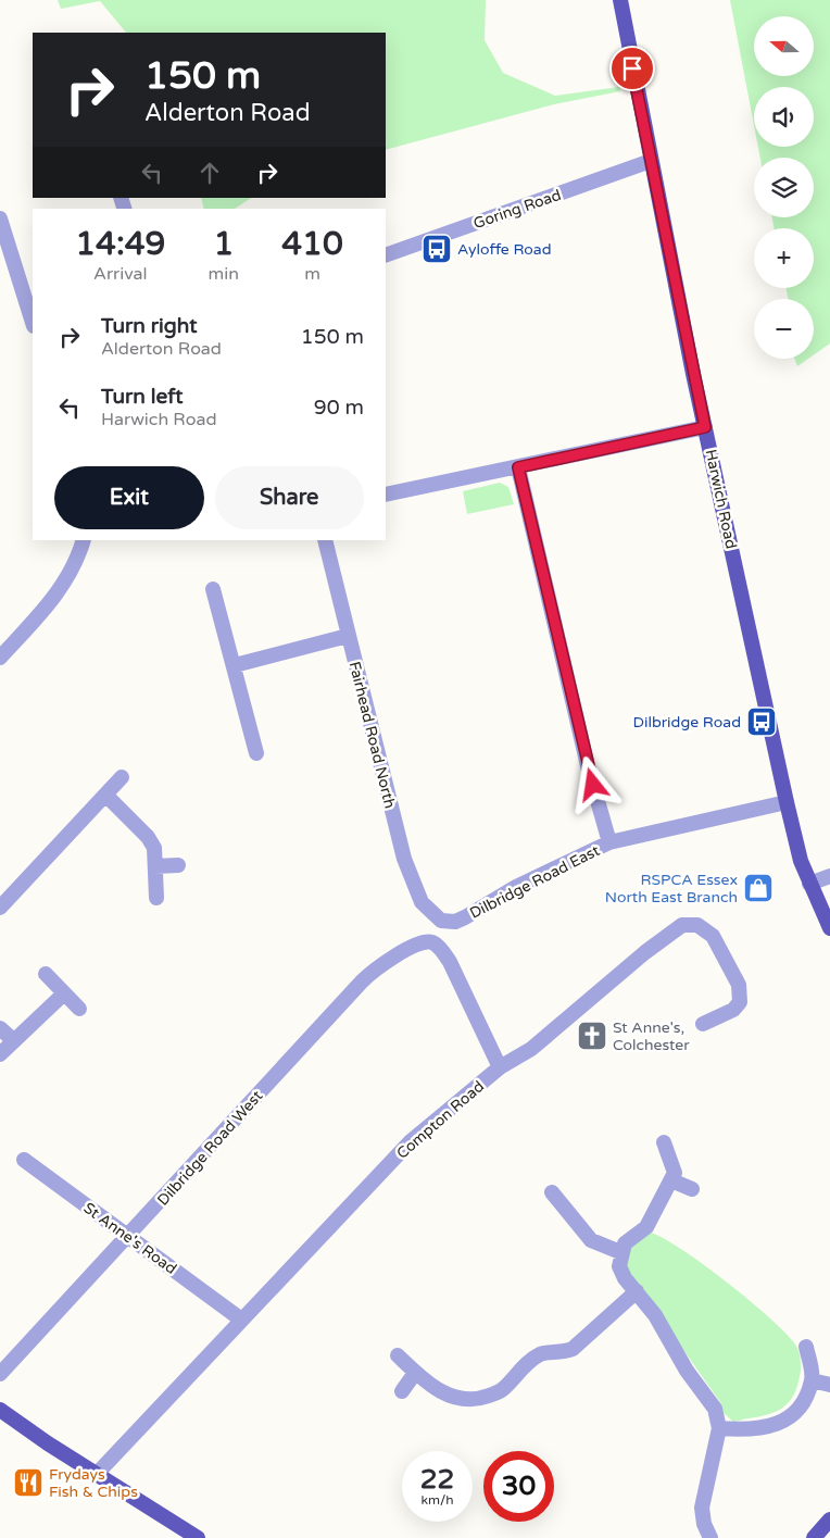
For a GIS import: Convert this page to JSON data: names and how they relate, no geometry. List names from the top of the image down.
{
  "streets": {
    "main road": ["Harwich Road"],
    "street": [
      "Goring Road",
      "Fairhead Road North",
      "Dilbridge Road East",
      "Compton Road",
      "Dilbridge Road West",
      "St Anne's Road"
    ]
  },
  "crossings": [
    ["Goring Road", "Harwich Road"],
    ["Harwich Road", "Dilbridge Road East"],
    ["Fairhead Road North", "Dilbridge Road East"],
    ["Compton Road", "Dilbridge Road West"],
    ["Dilbridge Road West", "St Anne's Road"]
  ],
  "places": {
    "bus stop": ["Ayloffe Road", "Dilbridge Road"],
    "shop": ["RSPCA Essex North East Branch"],
    "church": ["St Anne's, Colchester"],
    "restaurant": ["Frydays Fish & Chips"]
  },
  "north": "left",
  "page": {
    "map_buttons": ["+", "−"],
    "turn": ["150 m", "Alderton Road"],
    "eta": [
      "14:49",
      "Arrival",
      "1",
      "min",
      "410",
      "m"
    ],
    "list": [
      {
        "name": "Turn right",
        "note": "Alderton Road",
        "value": "150 m"
      },
      {
        "name": "Turn left",
        "note": "Harwich Road",
        "value": "90 m"
      }
    ],
    "buttons": ["Exit", "Share"],
    "speed": "22 km/h",
    "limit": "30"
  }
}
